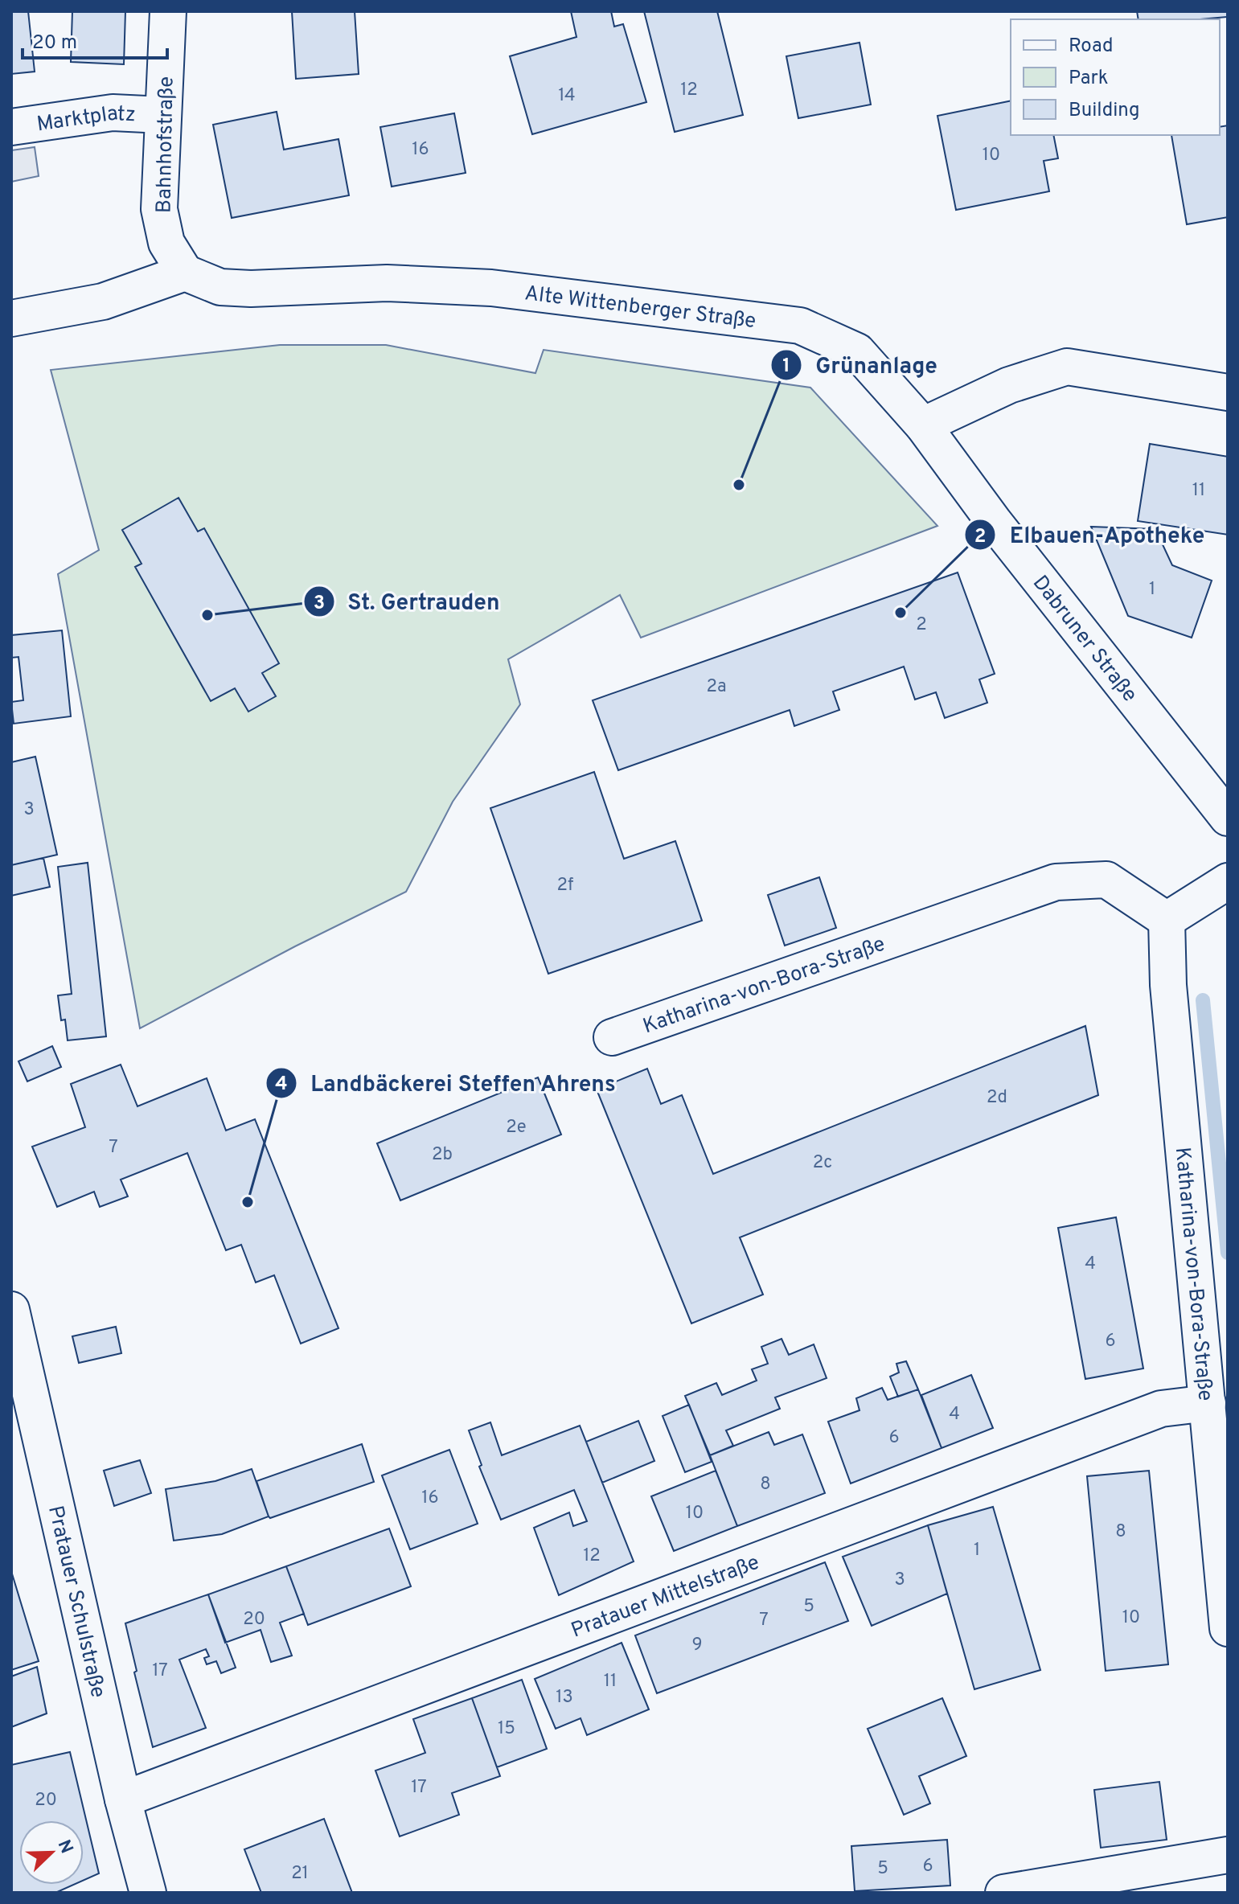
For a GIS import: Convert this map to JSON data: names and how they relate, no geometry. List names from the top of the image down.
{
  "streets": {
    "street": [
      "Marktplatz",
      "Bahnhofstraße",
      "Alte Wittenberger Straße",
      "Dabruner Straße",
      "Katharina-von-Bora-Straße",
      "Pratauer Mittelstraße",
      "Pratauer Schulstraße"
    ]
  },
  "crossings": [
    ["Marktplatz", "Bahnhofstraße"],
    ["Bahnhofstraße", "Alte Wittenberger Straße"],
    ["Alte Wittenberger Straße", "Dabruner Straße"],
    ["Katharina-von-Bora-Straße", "Pratauer Mittelstraße"],
    ["Pratauer Mittelstraße", "Pratauer Schulstraße"]
  ],
  "places": [
    "Grünanlage",
    "Elbauen-Apotheke",
    "St. Gertrauden",
    "Landbäckerei Steffen Ahrens"
  ],
  "house_numbers": [
    "12",
    "14",
    "16",
    "10",
    "11",
    "1",
    "2",
    "2a",
    "3",
    "2f",
    "2d",
    "2e",
    "7",
    "2b",
    "2c",
    "4",
    "6",
    "4",
    "6",
    "8",
    "16",
    "10",
    "8",
    "1",
    "12",
    "3",
    "5",
    "10",
    "20",
    "7",
    "9",
    "17",
    "11",
    "13",
    "15",
    "17",
    "20",
    "6",
    "5",
    "21"
  ],
  "legend": ["Road", "Park", "Building"],
  "scale_bar": "20 m",
  "north": "top right"
}
